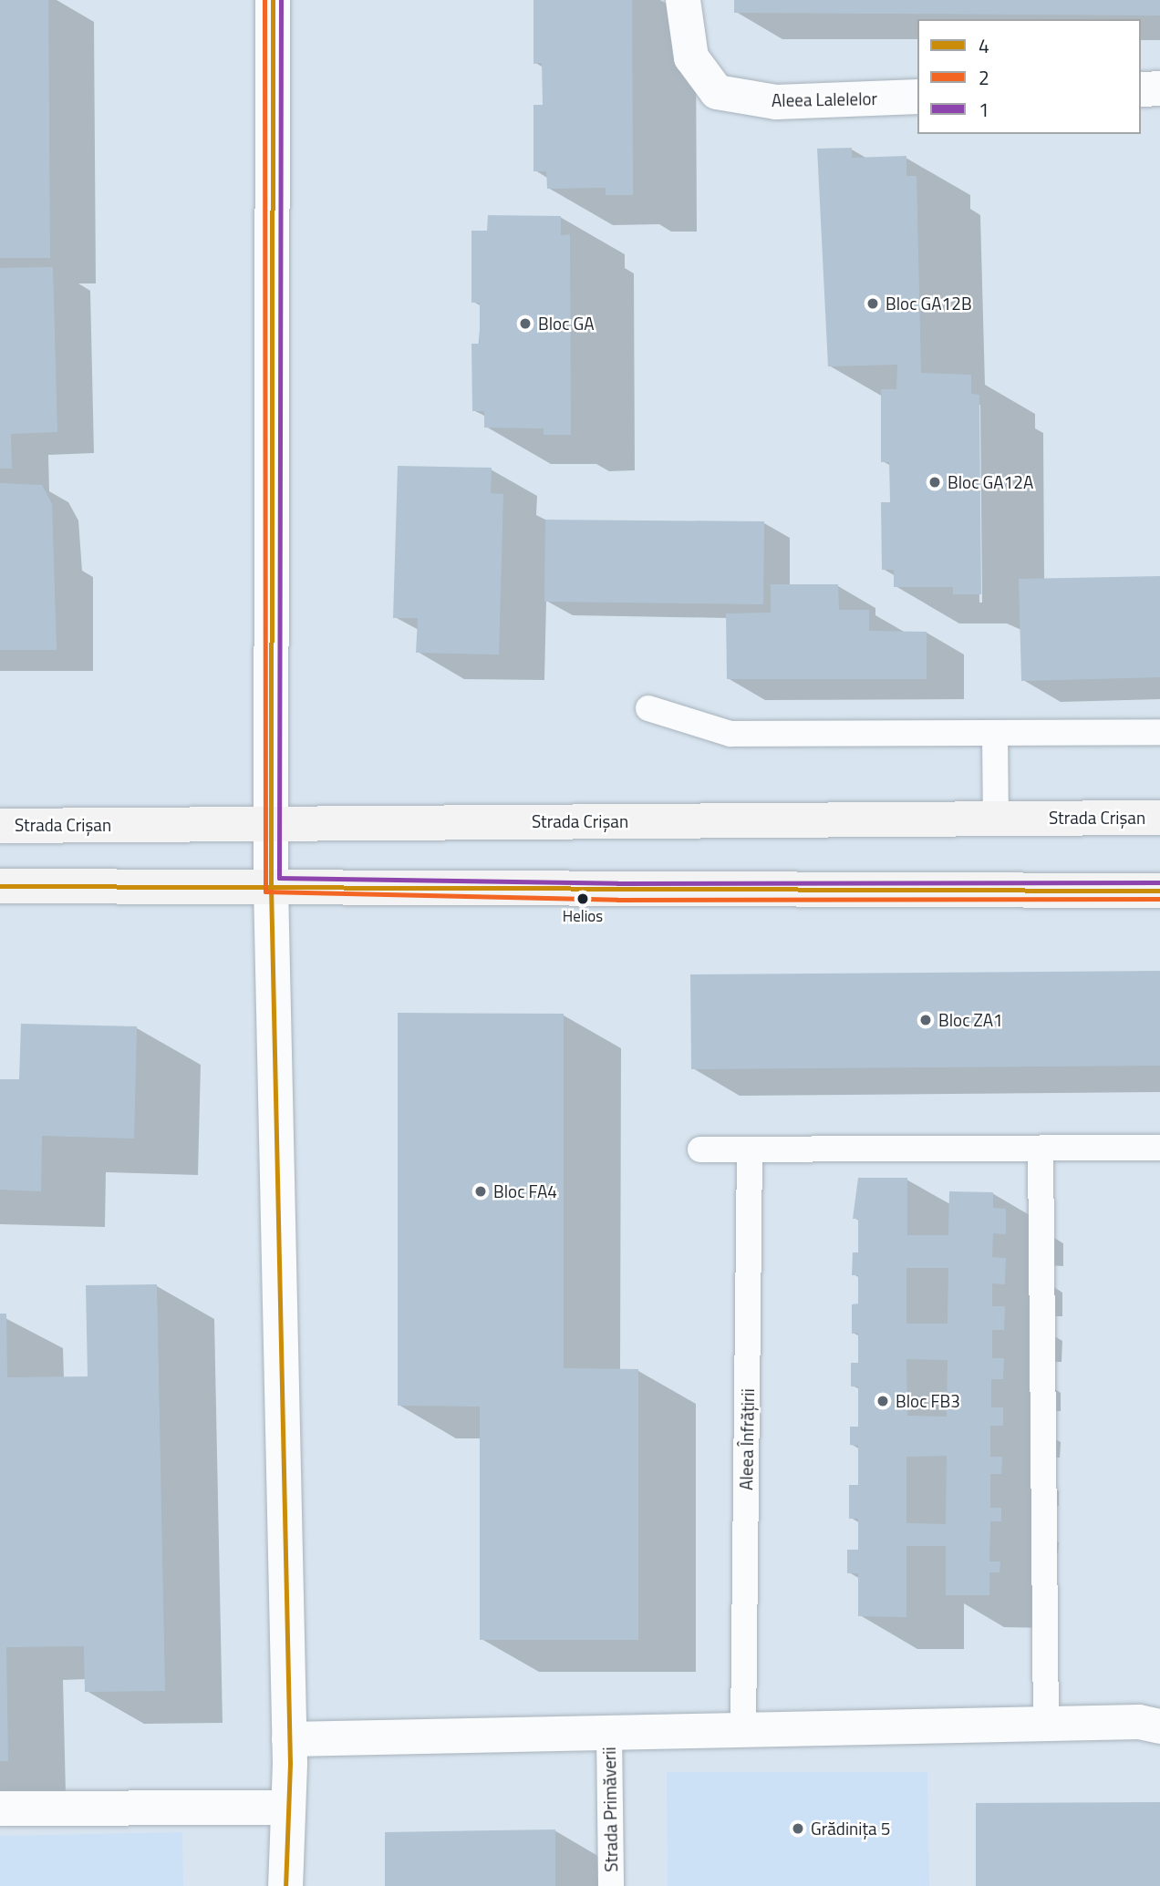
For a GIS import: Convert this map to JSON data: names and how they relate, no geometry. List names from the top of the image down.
{
  "streets": {
    "main road": ["Strada Crișan"],
    "street": ["Aleea Lalelelor"],
    "lane": ["Aleea Înfrățirii", "Strada Primăverii"]
  },
  "places": [
    "Bloc GA12B",
    "Bloc GA",
    "Bloc GA12A",
    "Helios",
    "Bloc ZA1",
    "Bloc FA4",
    "Bloc FB3",
    "Grădinița 5"
  ],
  "lines": ["transit line 4", "transit line 2", "transit line 1"],
  "legend": ["4", "2", "1"]
}
